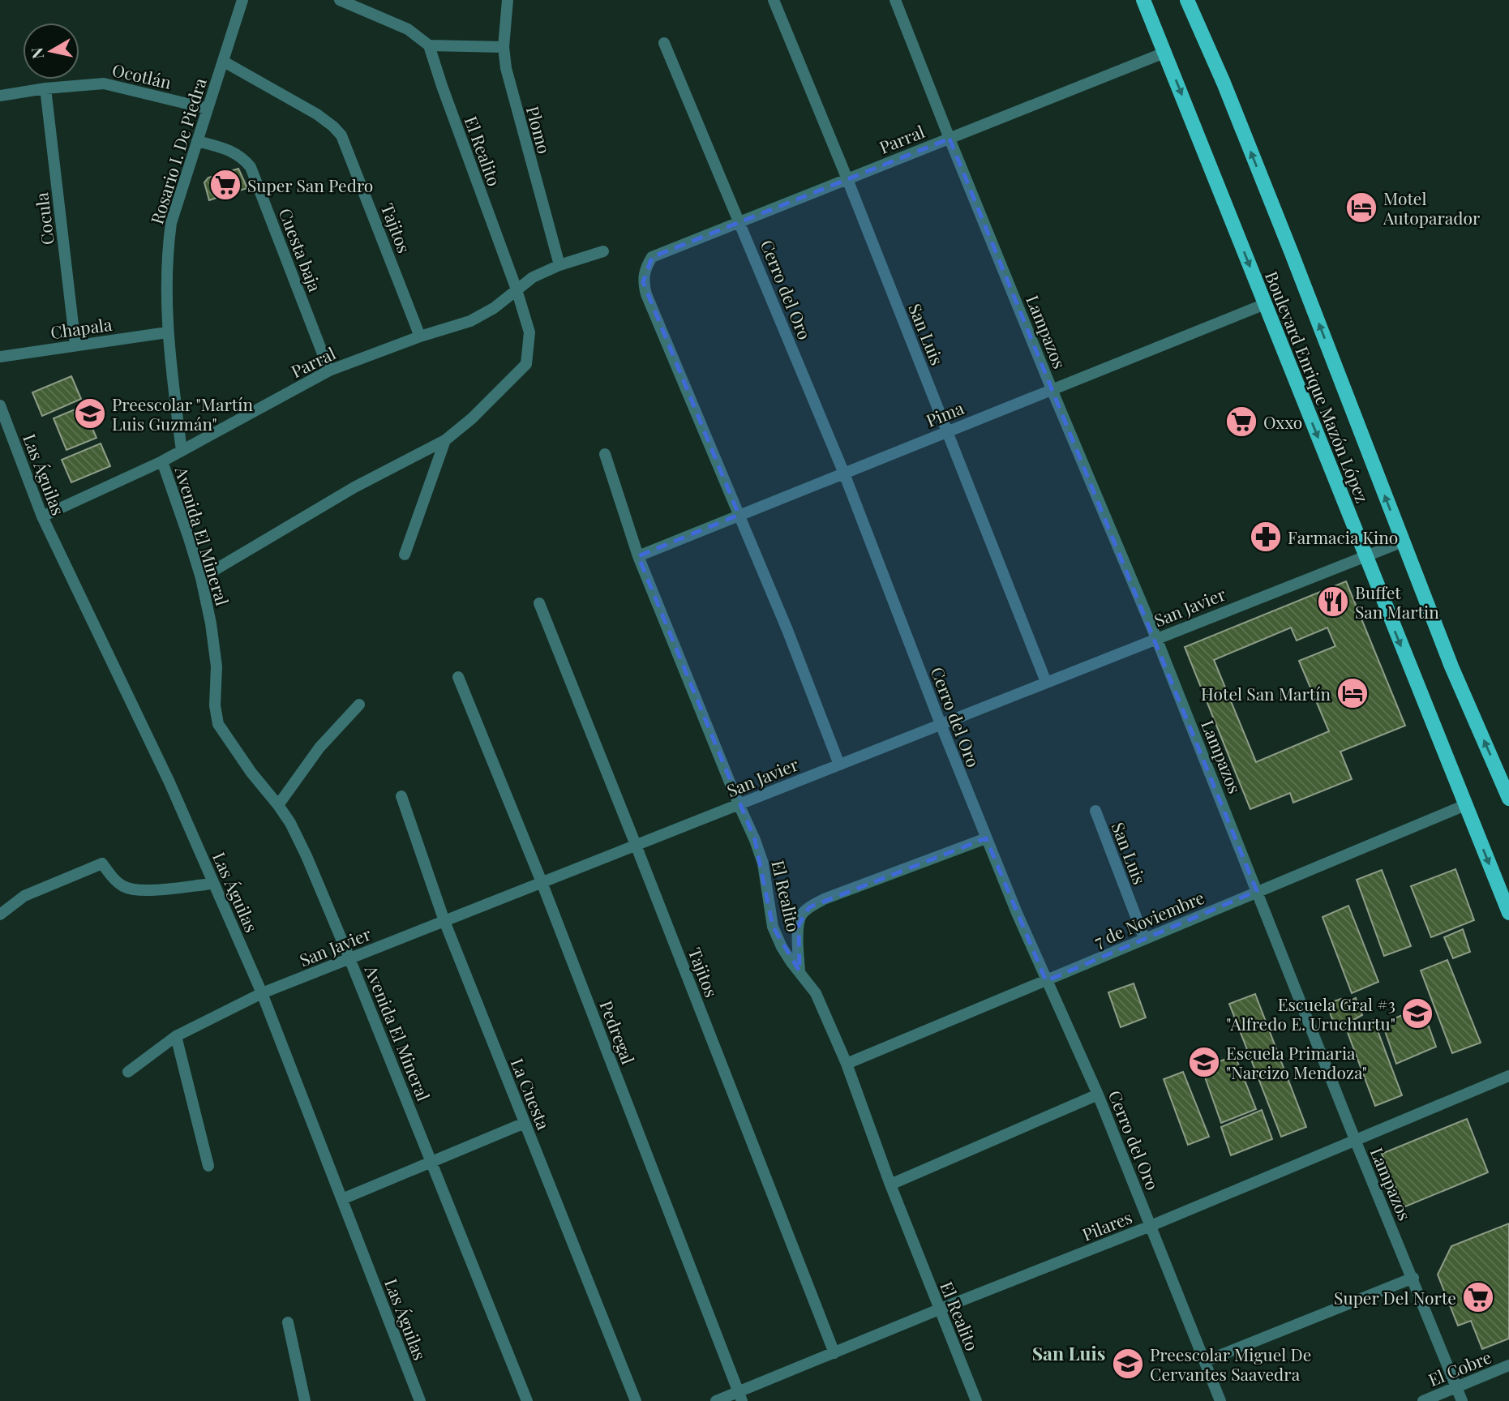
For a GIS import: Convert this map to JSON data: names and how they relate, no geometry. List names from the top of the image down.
{
  "streets": {
    "main road": ["Boulevard Enrique Mazón López"],
    "street": [
      "Ocotlán",
      "Plomo",
      "Parral",
      "Rosario I. De Piedra",
      "El Realito",
      "Cocula",
      "Tajitos",
      "Cuesta baja",
      "Cerro del Oro",
      "Chapala",
      "Lampazos",
      "San Luis",
      "Pima",
      "Las Águilas",
      "Avenida El Mineral",
      "San Javier",
      "7 de Noviembre",
      "Pedregal",
      "La Cuesta",
      "Pilares",
      "El Cobre"
    ]
  },
  "crossings": [
    ["Ocotlán", "Rosario I. De Piedra"],
    ["Ocotlán", "Cocula"],
    ["Plomo", "Parral"],
    ["Parral", "Rosario I. De Piedra"],
    ["Parral", "El Realito"],
    ["Parral", "Tajitos"],
    ["Parral", "Cuesta baja"],
    ["Parral", "Cerro del Oro"],
    ["Parral", "Lampazos"],
    ["Parral", "San Luis"],
    ["Parral", "Boulevard Enrique Mazón López"],
    ["Parral", "Pima"],
    ["Parral", "Las Águilas"],
    ["Parral", "Avenida El Mineral"],
    ["Rosario I. De Piedra", "Tajitos"],
    ["Rosario I. De Piedra", "Cuesta baja"],
    ["Rosario I. De Piedra", "Chapala"],
    ["El Realito", "Pima"],
    ["El Realito", "San Javier"],
    ["El Realito", "7 de Noviembre"],
    ["El Realito", "Pilares"],
    ["Cocula", "Chapala"],
    ["Tajitos", "San Javier"],
    ["Tajitos", "Pilares"],
    ["Cerro del Oro", "Pima"],
    ["Cerro del Oro", "San Javier"],
    ["Cerro del Oro", "7 de Noviembre"],
    ["Cerro del Oro", "Pilares"],
    ["Lampazos", "Pima"],
    ["Lampazos", "San Javier"],
    ["Lampazos", "7 de Noviembre"],
    ["Lampazos", "Pilares"],
    ["Lampazos", "El Cobre"],
    ["San Luis", "Pima"],
    ["San Luis", "San Javier"],
    ["San Luis", "7 de Noviembre"],
    ["Boulevard Enrique Mazón López", "Pima"],
    ["Boulevard Enrique Mazón López", "San Javier"],
    ["Boulevard Enrique Mazón López", "7 de Noviembre"],
    ["Las Águilas", "San Javier"],
    ["Avenida El Mineral", "San Javier"],
    ["San Javier", "Pedregal"],
    ["San Javier", "La Cuesta"],
    ["Pedregal", "Pilares"]
  ],
  "districts": ["San Luis"],
  "places": {
    "supermarket": ["Super San Pedro", "Oxxo", "Super Del Norte"],
    "hotel": ["Motel Autoparador", "Hotel San Martín"],
    "school or university": [
      "Preescolar \"Martín Luis Guzmán\"",
      "Escuela Gral #3 \"Alfredo E. Uruchurtu\"",
      "Escuela Primaria \"Narcizo Mendoza\"",
      "Preescolar Miguel De Cervantes Saavedra"
    ],
    "pharmacy": ["Farmacia Kino"],
    "restaurant": ["Buffet San Martin"]
  },
  "north": "left"
}
